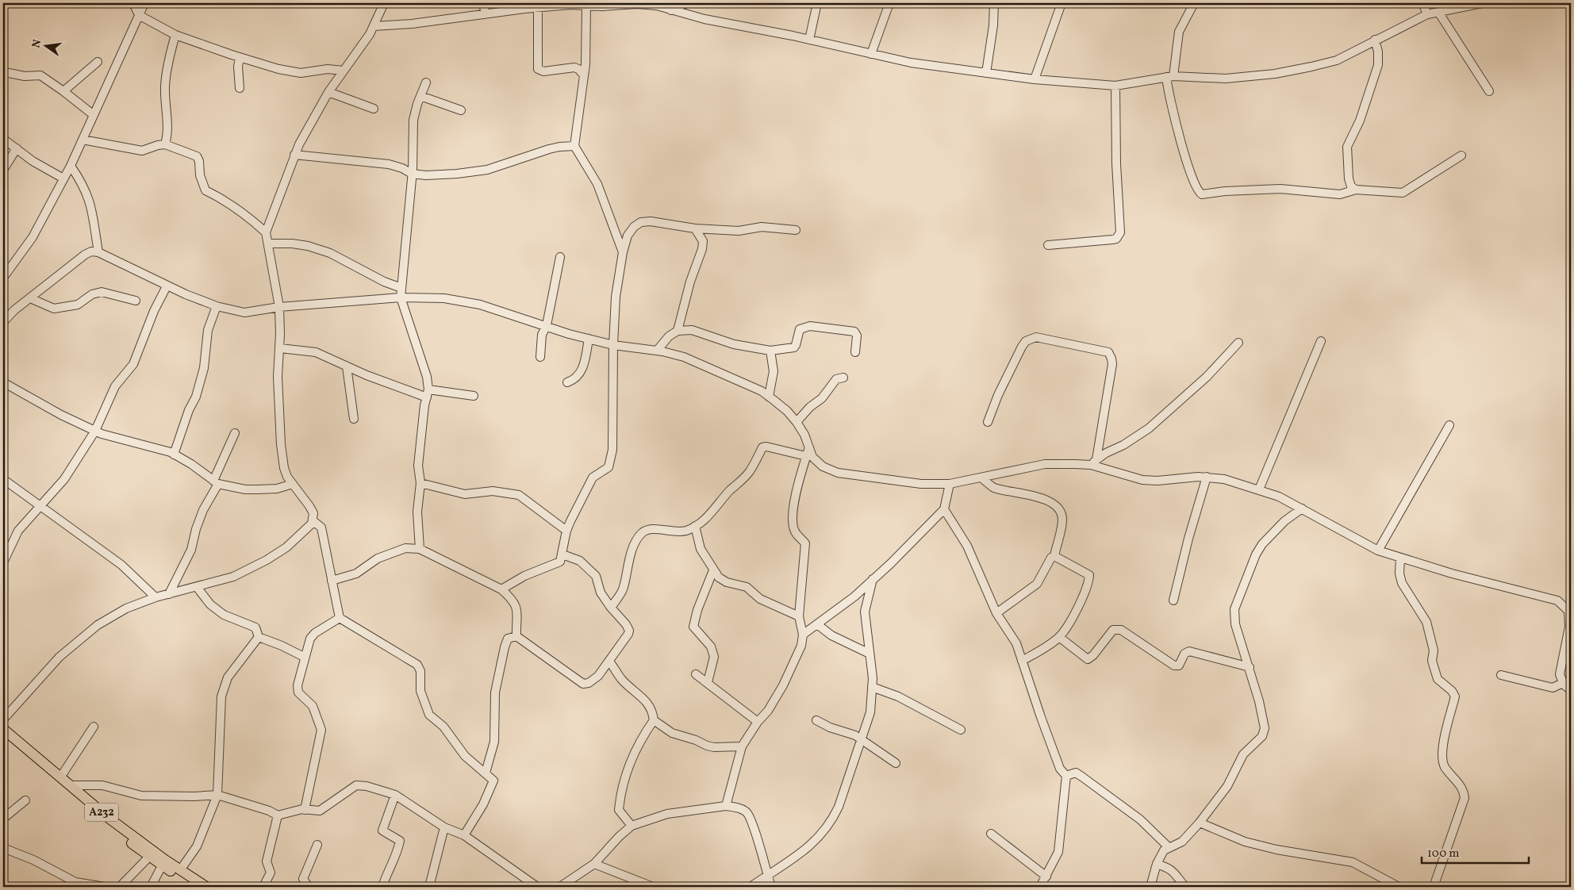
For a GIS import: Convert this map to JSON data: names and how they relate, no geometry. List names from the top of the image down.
{
  "streets": {
    "main road": ["A232"]
  },
  "scale_bar": "100 m",
  "north": "left"
}
